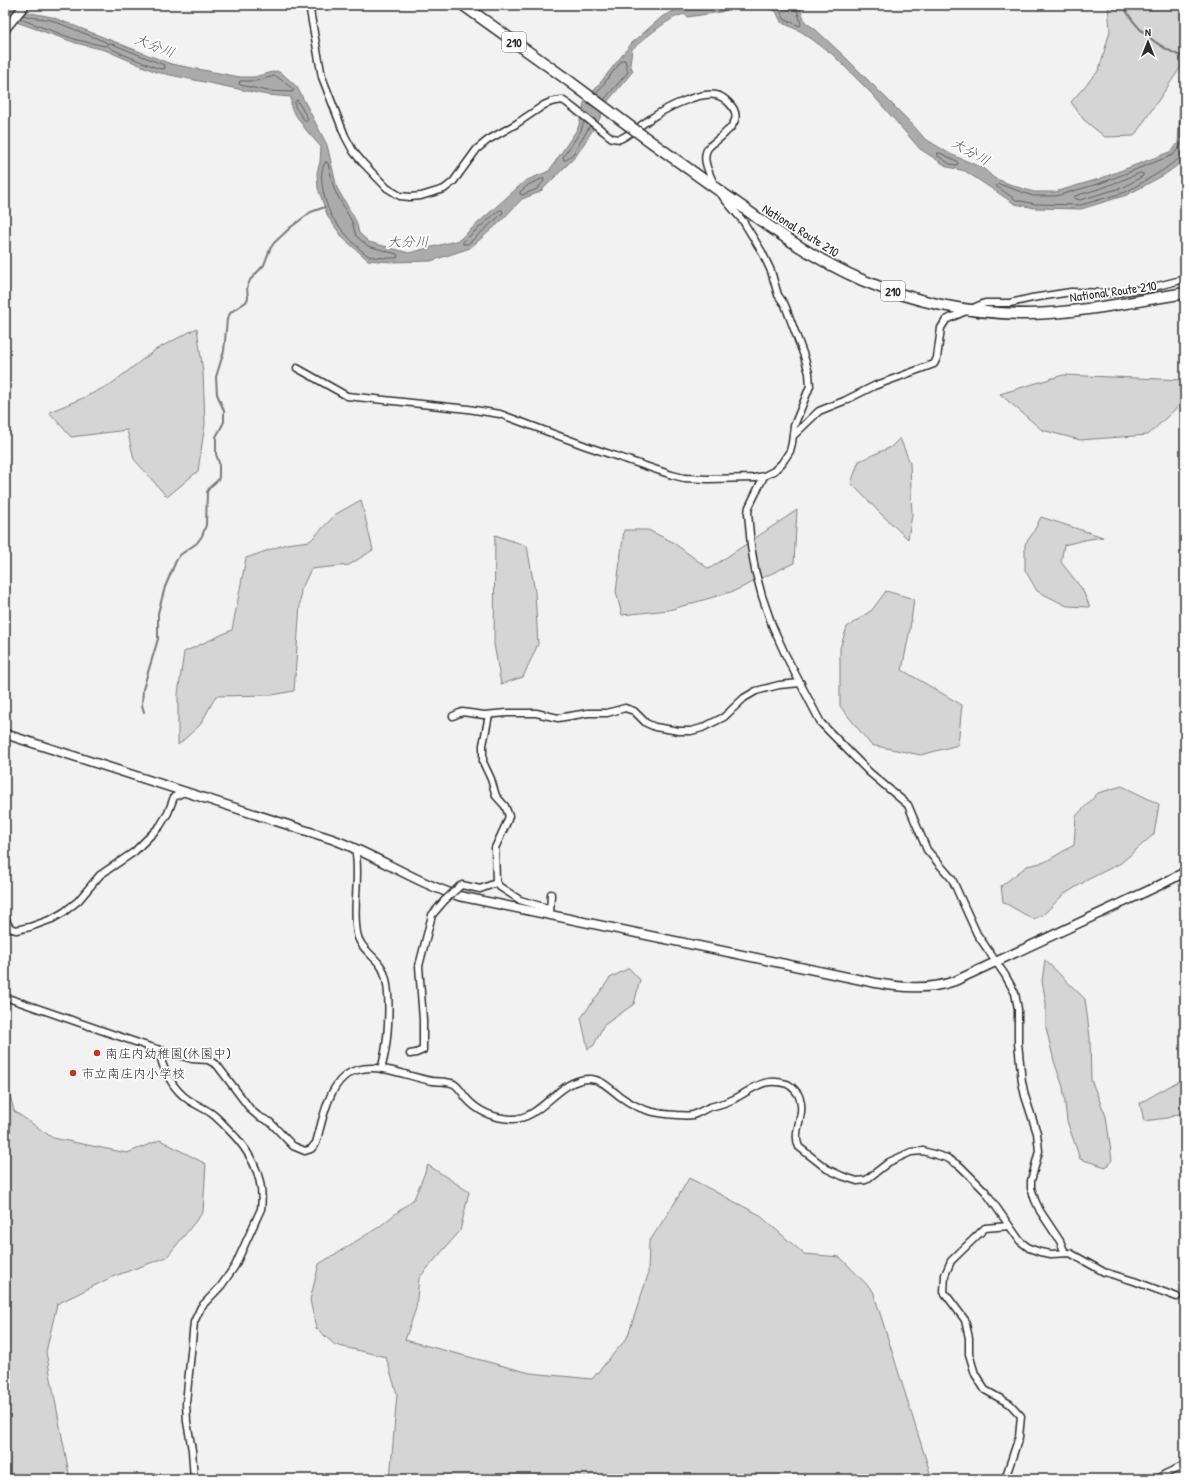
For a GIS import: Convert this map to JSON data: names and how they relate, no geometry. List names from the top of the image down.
{
  "streets": {
    "highway": ["210", "National Route 210"]
  },
  "water": ["大分川"],
  "places": ["南庄内幼稚園(休園中)", "市立南庄内小学校"],
  "north": "top"
}
